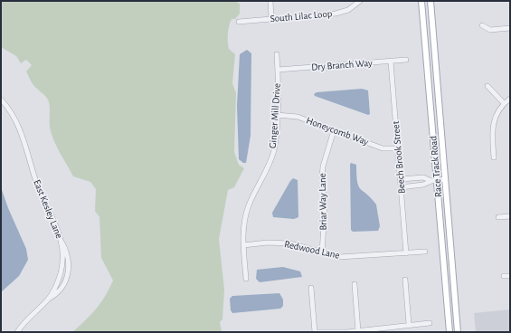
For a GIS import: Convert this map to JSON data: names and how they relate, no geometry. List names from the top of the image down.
{
  "streets": {
    "main road": ["Race Track Road"],
    "street": [
      "South Lilac Loop",
      "Dry Branch Way",
      "Ginger Mill Drive",
      "Honeycomb Way",
      "Beech Brook Street",
      "Briar Way Lane",
      "East Kesley Lane",
      "Redwood Lane"
    ]
  },
  "crossings": [
    ["Dry Branch Way", "Ginger Mill Drive"],
    ["Dry Branch Way", "Beech Brook Street"],
    ["Ginger Mill Drive", "Honeycomb Way"],
    ["Ginger Mill Drive", "Redwood Lane"],
    ["Honeycomb Way", "Beech Brook Street"],
    ["Honeycomb Way", "Briar Way Lane"],
    ["Beech Brook Street", "Redwood Lane"],
    ["Briar Way Lane", "Redwood Lane"]
  ]
}
